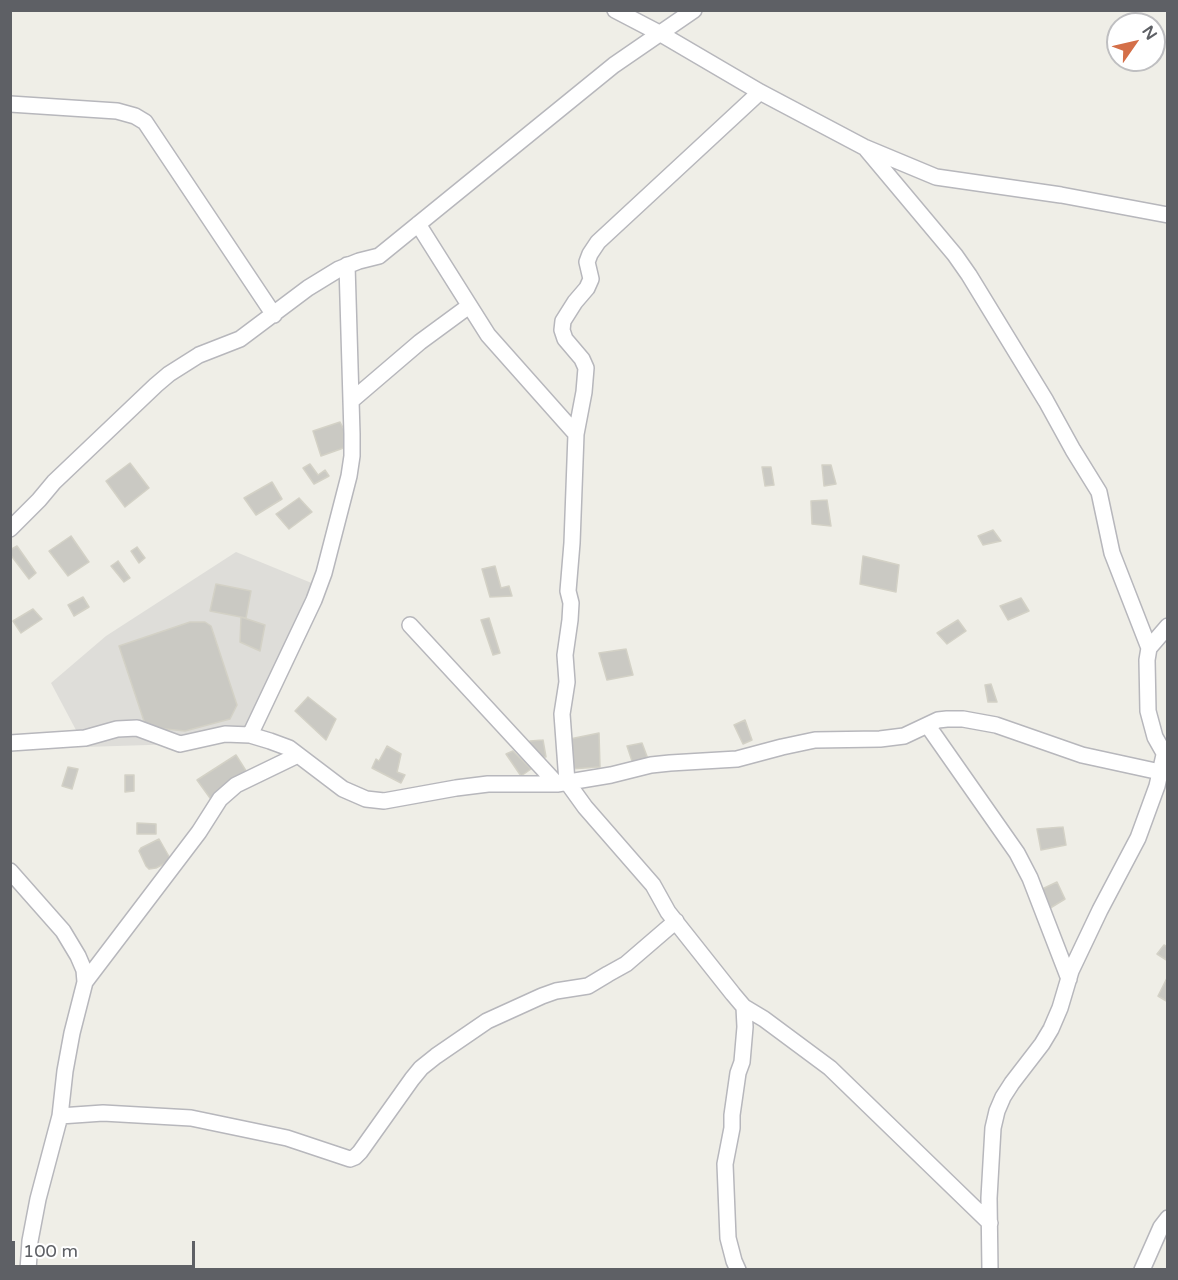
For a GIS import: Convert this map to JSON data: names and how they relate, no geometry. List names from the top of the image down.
{
  "scale_bar": "100 m",
  "north": "top right"
}
